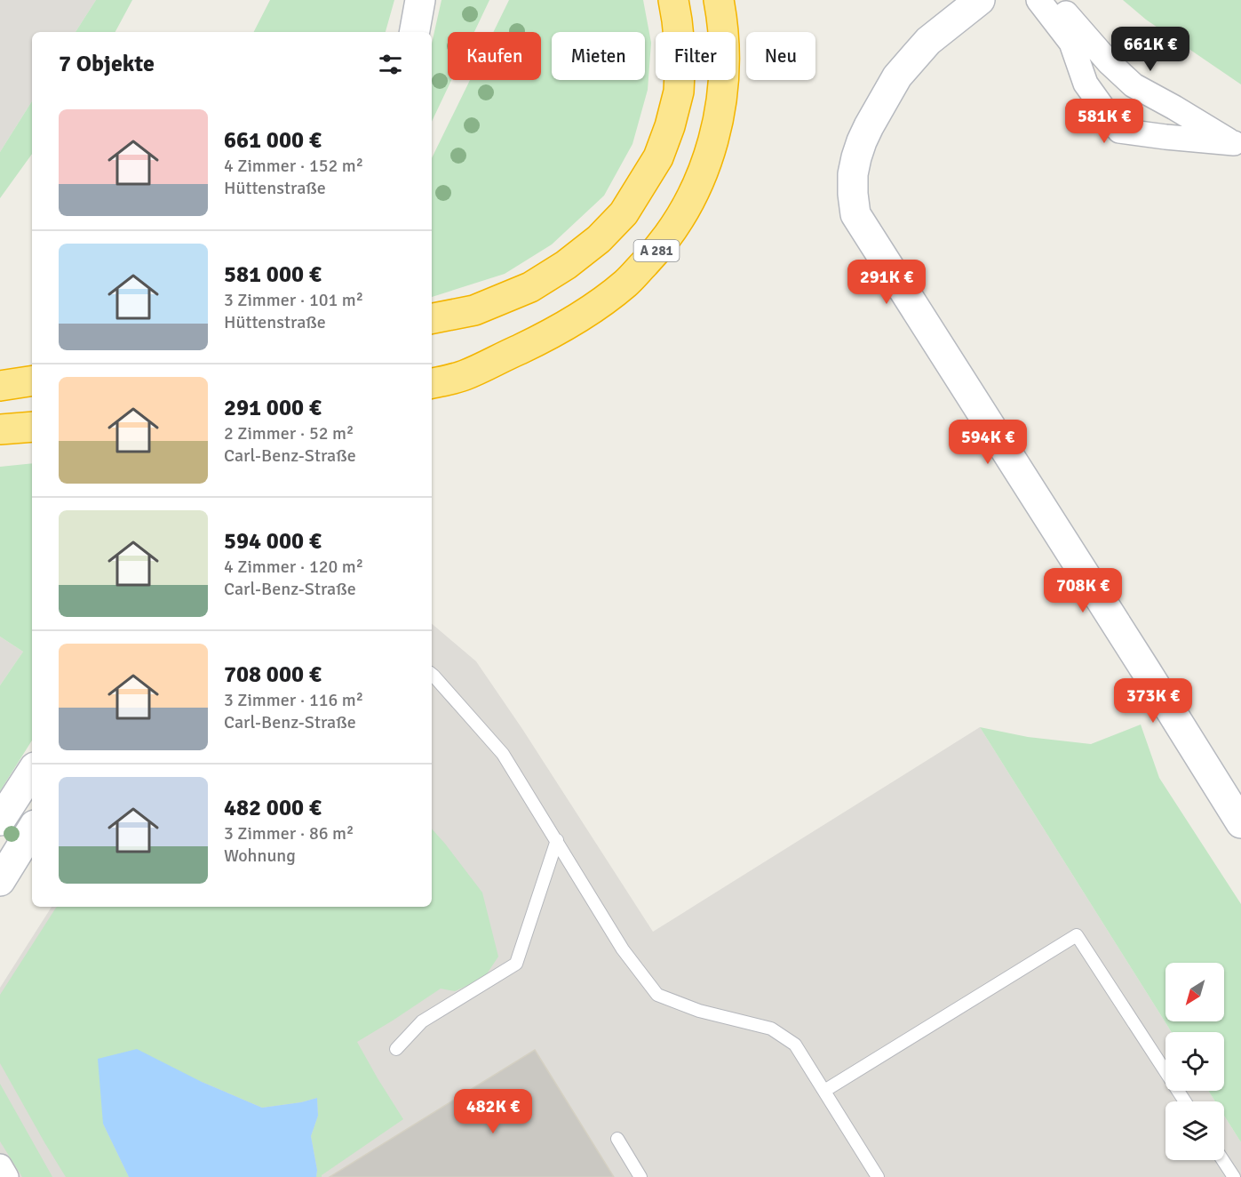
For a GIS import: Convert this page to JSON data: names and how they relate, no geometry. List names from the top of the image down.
{
  "streets": {
    "highway": ["A 281"]
  },
  "north": "bottom left",
  "page": {
    "price": [
      "661K €",
      "581K €",
      "291K €",
      "594K €",
      "708K €",
      "373K €",
      "482K €"
    ],
    "chip": [
      "Kaufen",
      "Mieten",
      "Filter",
      "Neu"
    ],
    "heading": "7 Objekte",
    "list": [
      {
        "name": "661 000 €",
        "note": "4 Zimmer · 152 m² · Hüttenstraße"
      },
      {
        "name": "581 000 €",
        "note": "3 Zimmer · 101 m² · Hüttenstraße"
      },
      {
        "name": "291 000 €",
        "note": "2 Zimmer · 52 m² · Carl-Benz-Straße"
      },
      {
        "name": "594 000 €",
        "note": "4 Zimmer · 120 m² · Carl-Benz-Straße"
      },
      {
        "name": "708 000 €",
        "note": "3 Zimmer · 116 m² · Carl-Benz-Straße"
      },
      {
        "name": "482 000 €",
        "note": "3 Zimmer · 86 m² · Wohnung"
      }
    ]
  }
}
